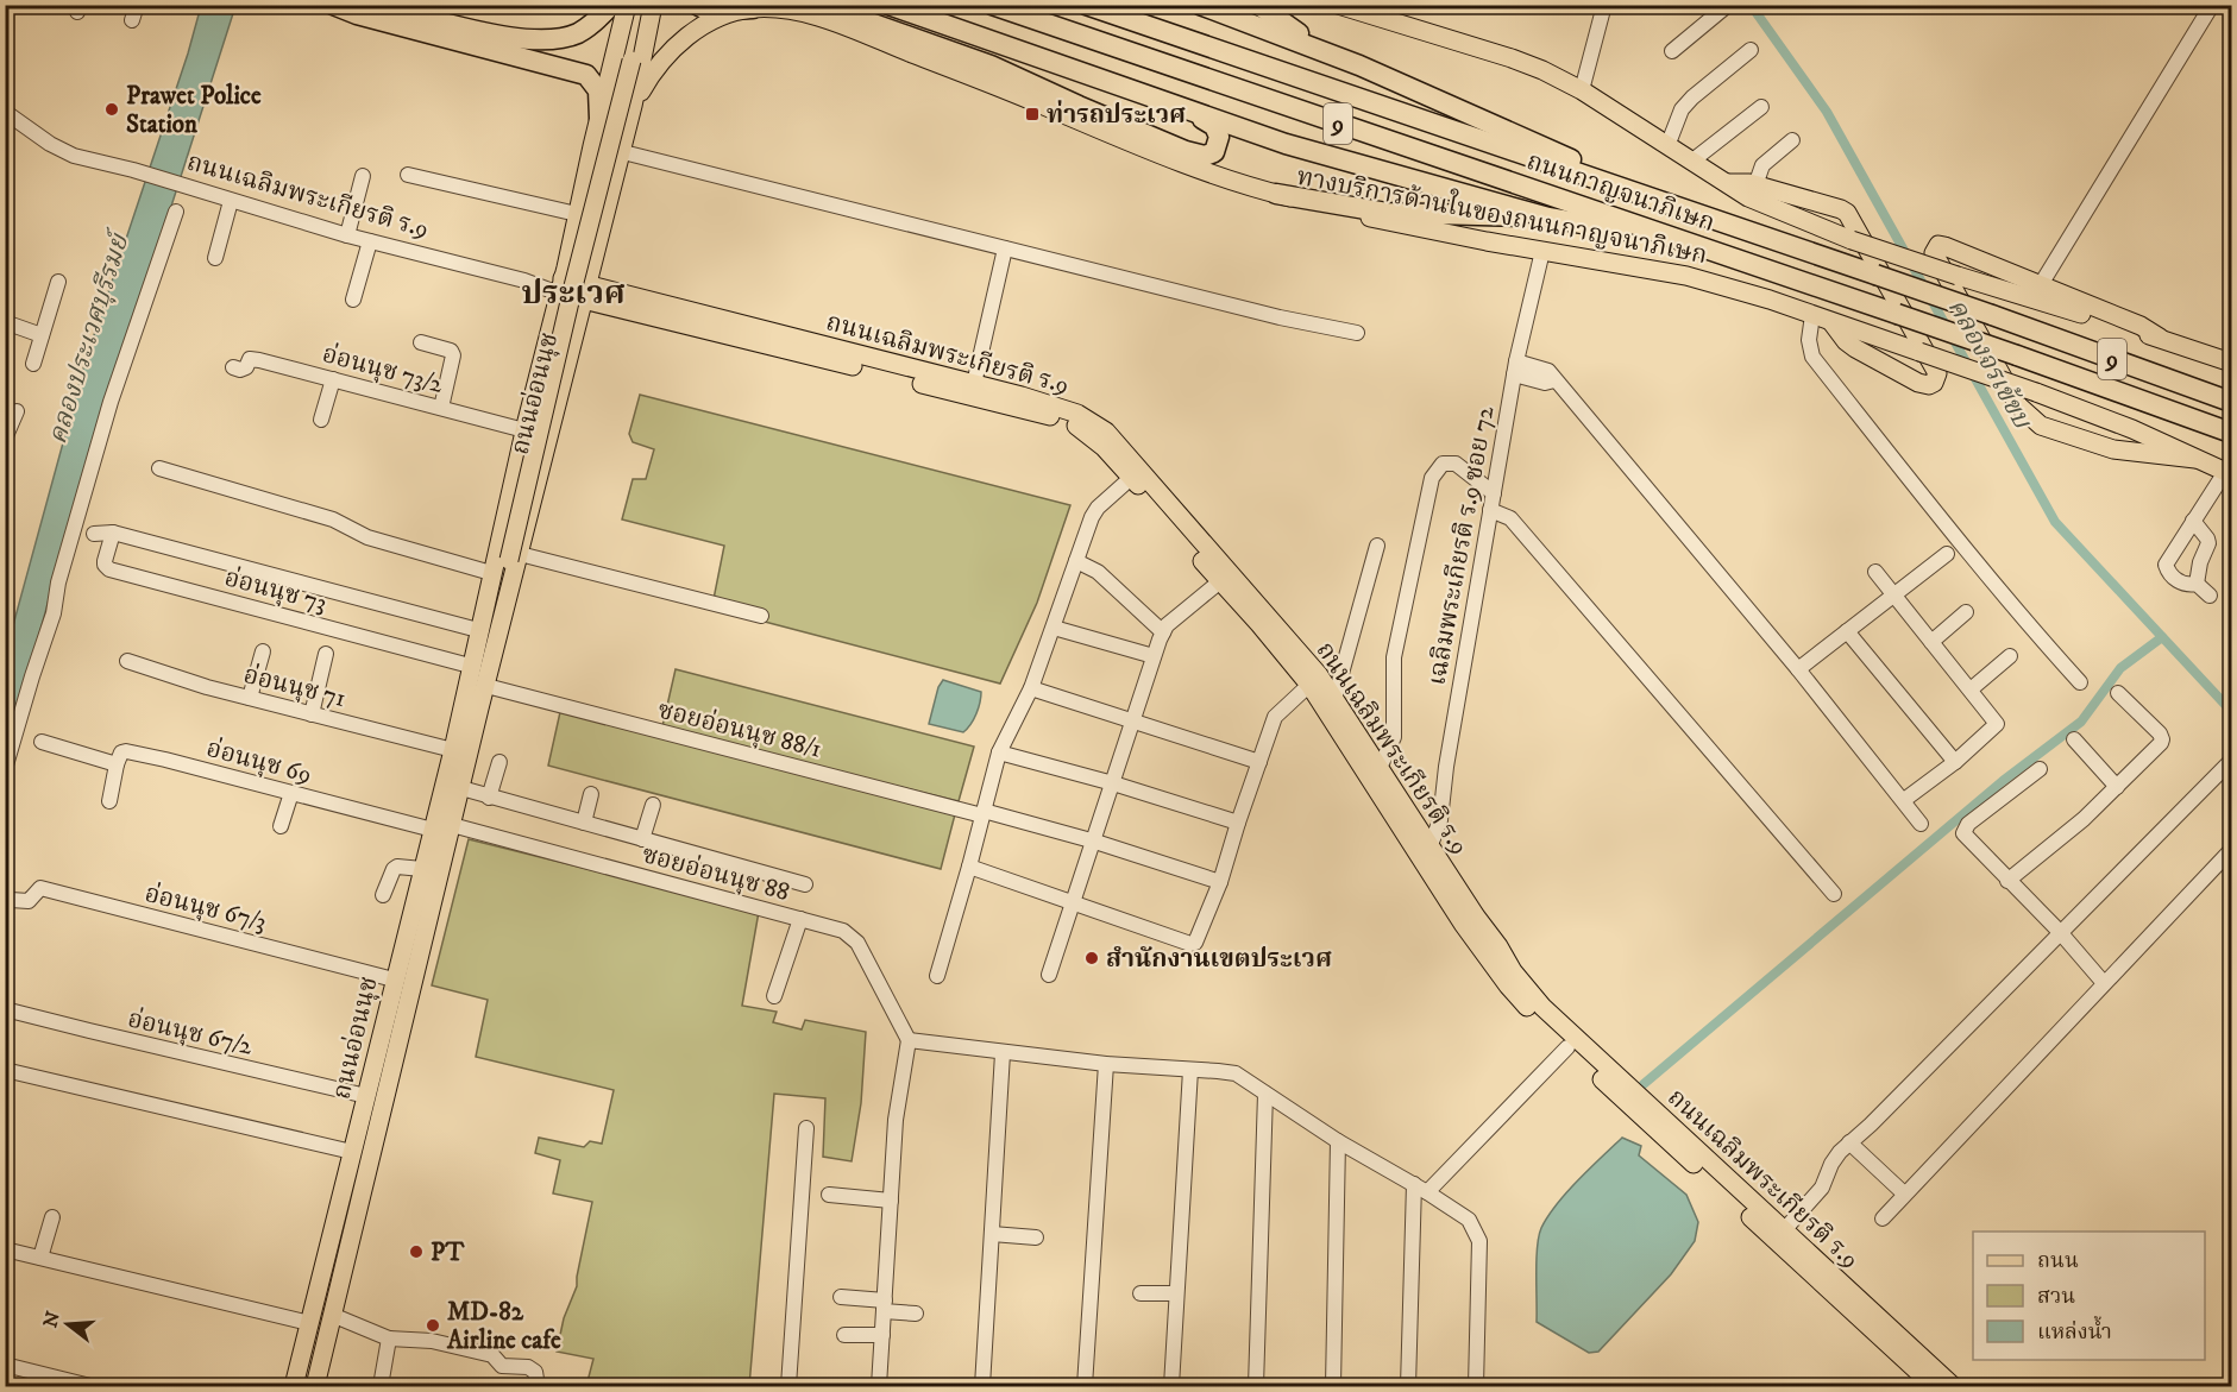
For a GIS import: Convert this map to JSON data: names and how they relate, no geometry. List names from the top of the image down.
{
  "streets": {
    "highway": ["9", "ถนนกาญจนาภิเษก"],
    "main road": ["ถนนเฉลิมพระเกียรติ ร.9", "ทางบริการด้านในของถนนกาญจนาภิเษก", "ถนนอ่อนนุช"],
    "street": [
      "อ่อนนุช 73/2",
      "เฉลิมพระเกียรติ ร.9 ซอย 72",
      "อ่อนนุช 73",
      "อ่อนนุช 71",
      "ซอยอ่อนนุช 88/1",
      "อ่อนนุช 69",
      "ซอยอ่อนนุช 88",
      "อ่อนนุช 67/3",
      "อ่อนนุช 67/2"
    ]
  },
  "crossings": [
    ["ถนนเฉลิมพระเกียรติ ร.9", "ถนนอ่อนนุช"],
    ["ถนนเฉลิมพระเกียรติ ร.9", "เฉลิมพระเกียรติ ร.9 ซอย 72"],
    ["ทางบริการด้านในของถนนกาญจนาภิเษก", "ถนนอ่อนนุช"],
    ["ทางบริการด้านในของถนนกาญจนาภิเษก", "เฉลิมพระเกียรติ ร.9 ซอย 72"],
    ["อ่อนนุช 73/2", "ถนนอ่อนนุช"],
    ["ถนนอ่อนนุช", "อ่อนนุช 73"],
    ["ถนนอ่อนนุช", "อ่อนนุช 71"],
    ["ถนนอ่อนนุช", "ซอยอ่อนนุช 88/1"],
    ["ถนนอ่อนนุช", "อ่อนนุช 69"],
    ["ถนนอ่อนนุช", "ซอยอ่อนนุช 88"],
    ["ถนนอ่อนนุช", "อ่อนนุช 67/3"],
    ["ถนนอ่อนนุช", "อ่อนนุช 67/2"]
  ],
  "districts": ["ประเวศ"],
  "water": ["คลองประเวศบุรีรมย์", "คลองจรเข้ขบ"],
  "places": {
    "other": [
      "Prawet Police Station",
      "สำนักงานเขตประเวศ",
      "PT",
      "MD-82 Airline cafe"
    ],
    "transit": ["ท่ารถประเวศ"]
  },
  "legend": ["ถนน", "สวน", "แหล่งน้ำ"],
  "north": "left"
}
